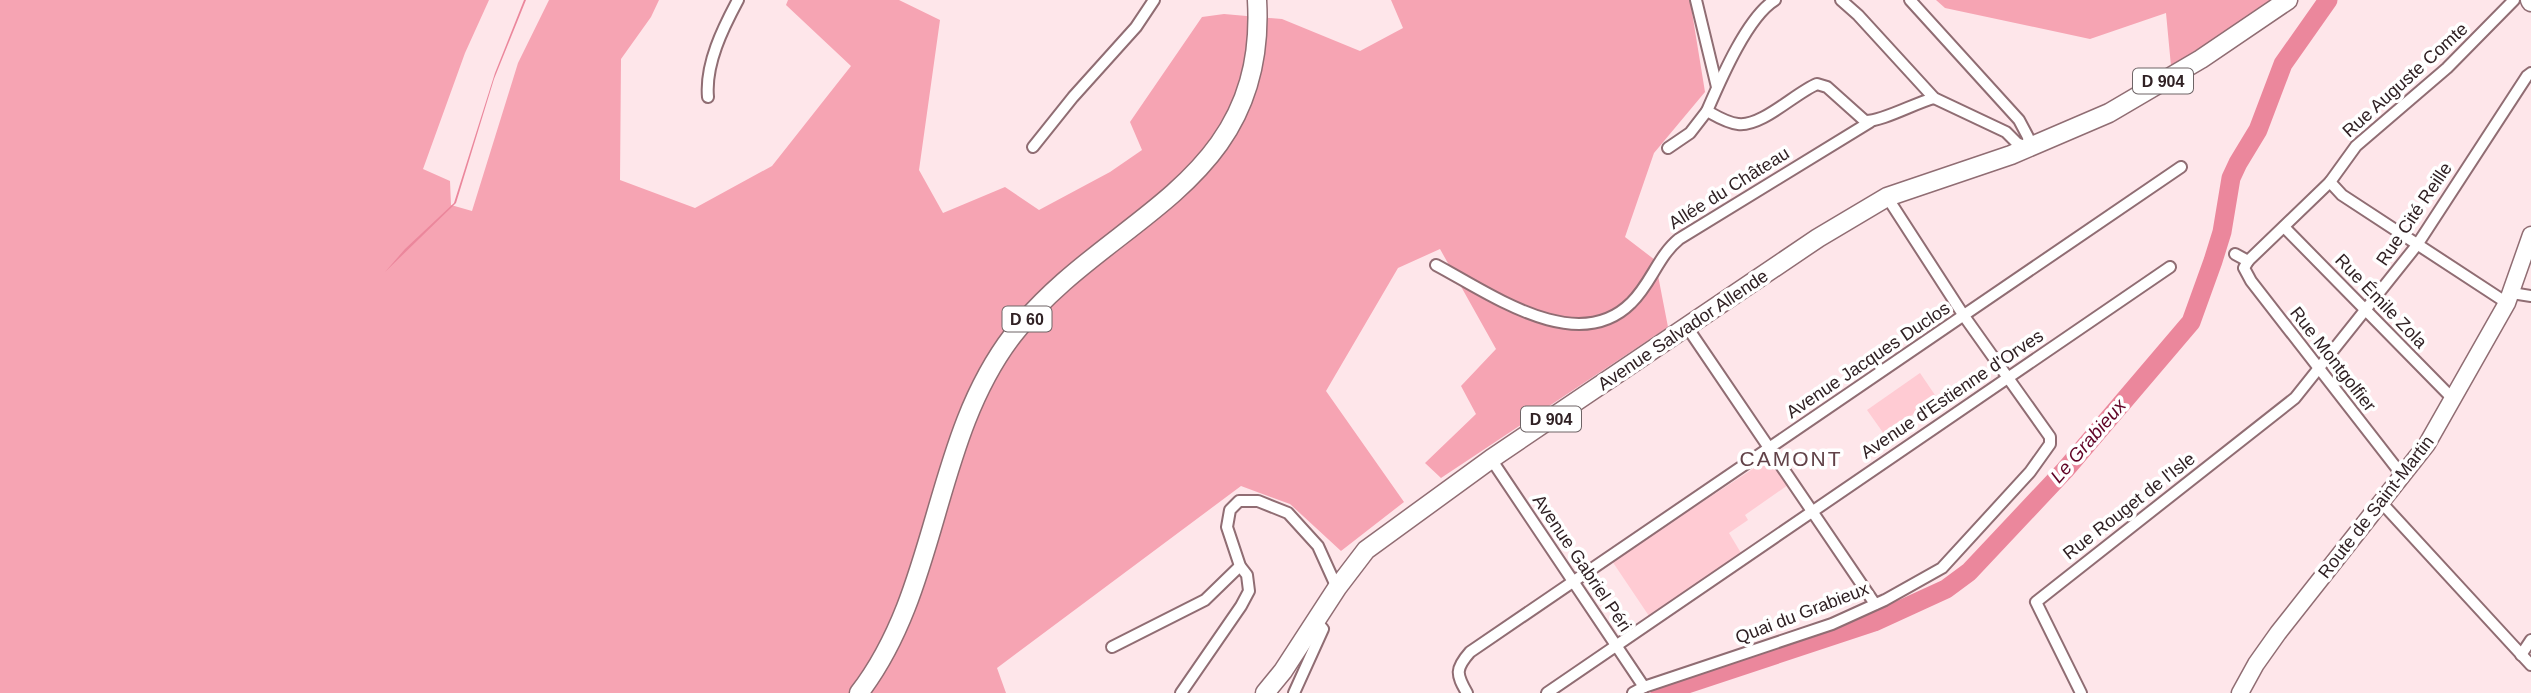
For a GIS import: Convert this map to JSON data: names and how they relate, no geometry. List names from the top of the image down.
{
  "streets": {
    "main road": [
      "D 904",
      "D 60",
      "Avenue Salvador Allende",
      "Route de Saint-Martin"
    ],
    "street": [
      "Rue Auguste Comte",
      "Allée du Château",
      "Rue Cité Reille",
      "Rue Émile Zola",
      "Rue Montgolfier",
      "Avenue Jacques Duclos",
      "Avenue d'Estienne d'Orves",
      "Rue Rouget de l'Isle",
      "Avenue Gabriel Péri",
      "Quai du Grabieux"
    ]
  },
  "crossings": [
    ["Rue Auguste Comte", "Rue Émile Zola"],
    ["Rue Auguste Comte", "Rue Montgolfier"],
    ["D 904", "Avenue Salvador Allende"],
    ["Rue Cité Reille", "Rue Émile Zola"],
    ["Rue Cité Reille", "Rue Montgolfier"],
    ["Rue Cité Reille", "Rue Rouget de l'Isle"],
    ["Rue Émile Zola", "Route de Saint-Martin"],
    ["Avenue Salvador Allende", "Avenue Gabriel Péri"],
    ["Rue Montgolfier", "Rue Rouget de l'Isle"],
    ["Rue Montgolfier", "Route de Saint-Martin"],
    ["Avenue Jacques Duclos", "Avenue Gabriel Péri"],
    ["Avenue d'Estienne d'Orves", "Avenue Gabriel Péri"],
    ["Avenue d'Estienne d'Orves", "Quai du Grabieux"],
    ["Avenue Gabriel Péri", "Quai du Grabieux"]
  ],
  "districts": ["CAMONT"],
  "water": ["Le Grabieux"]
}
